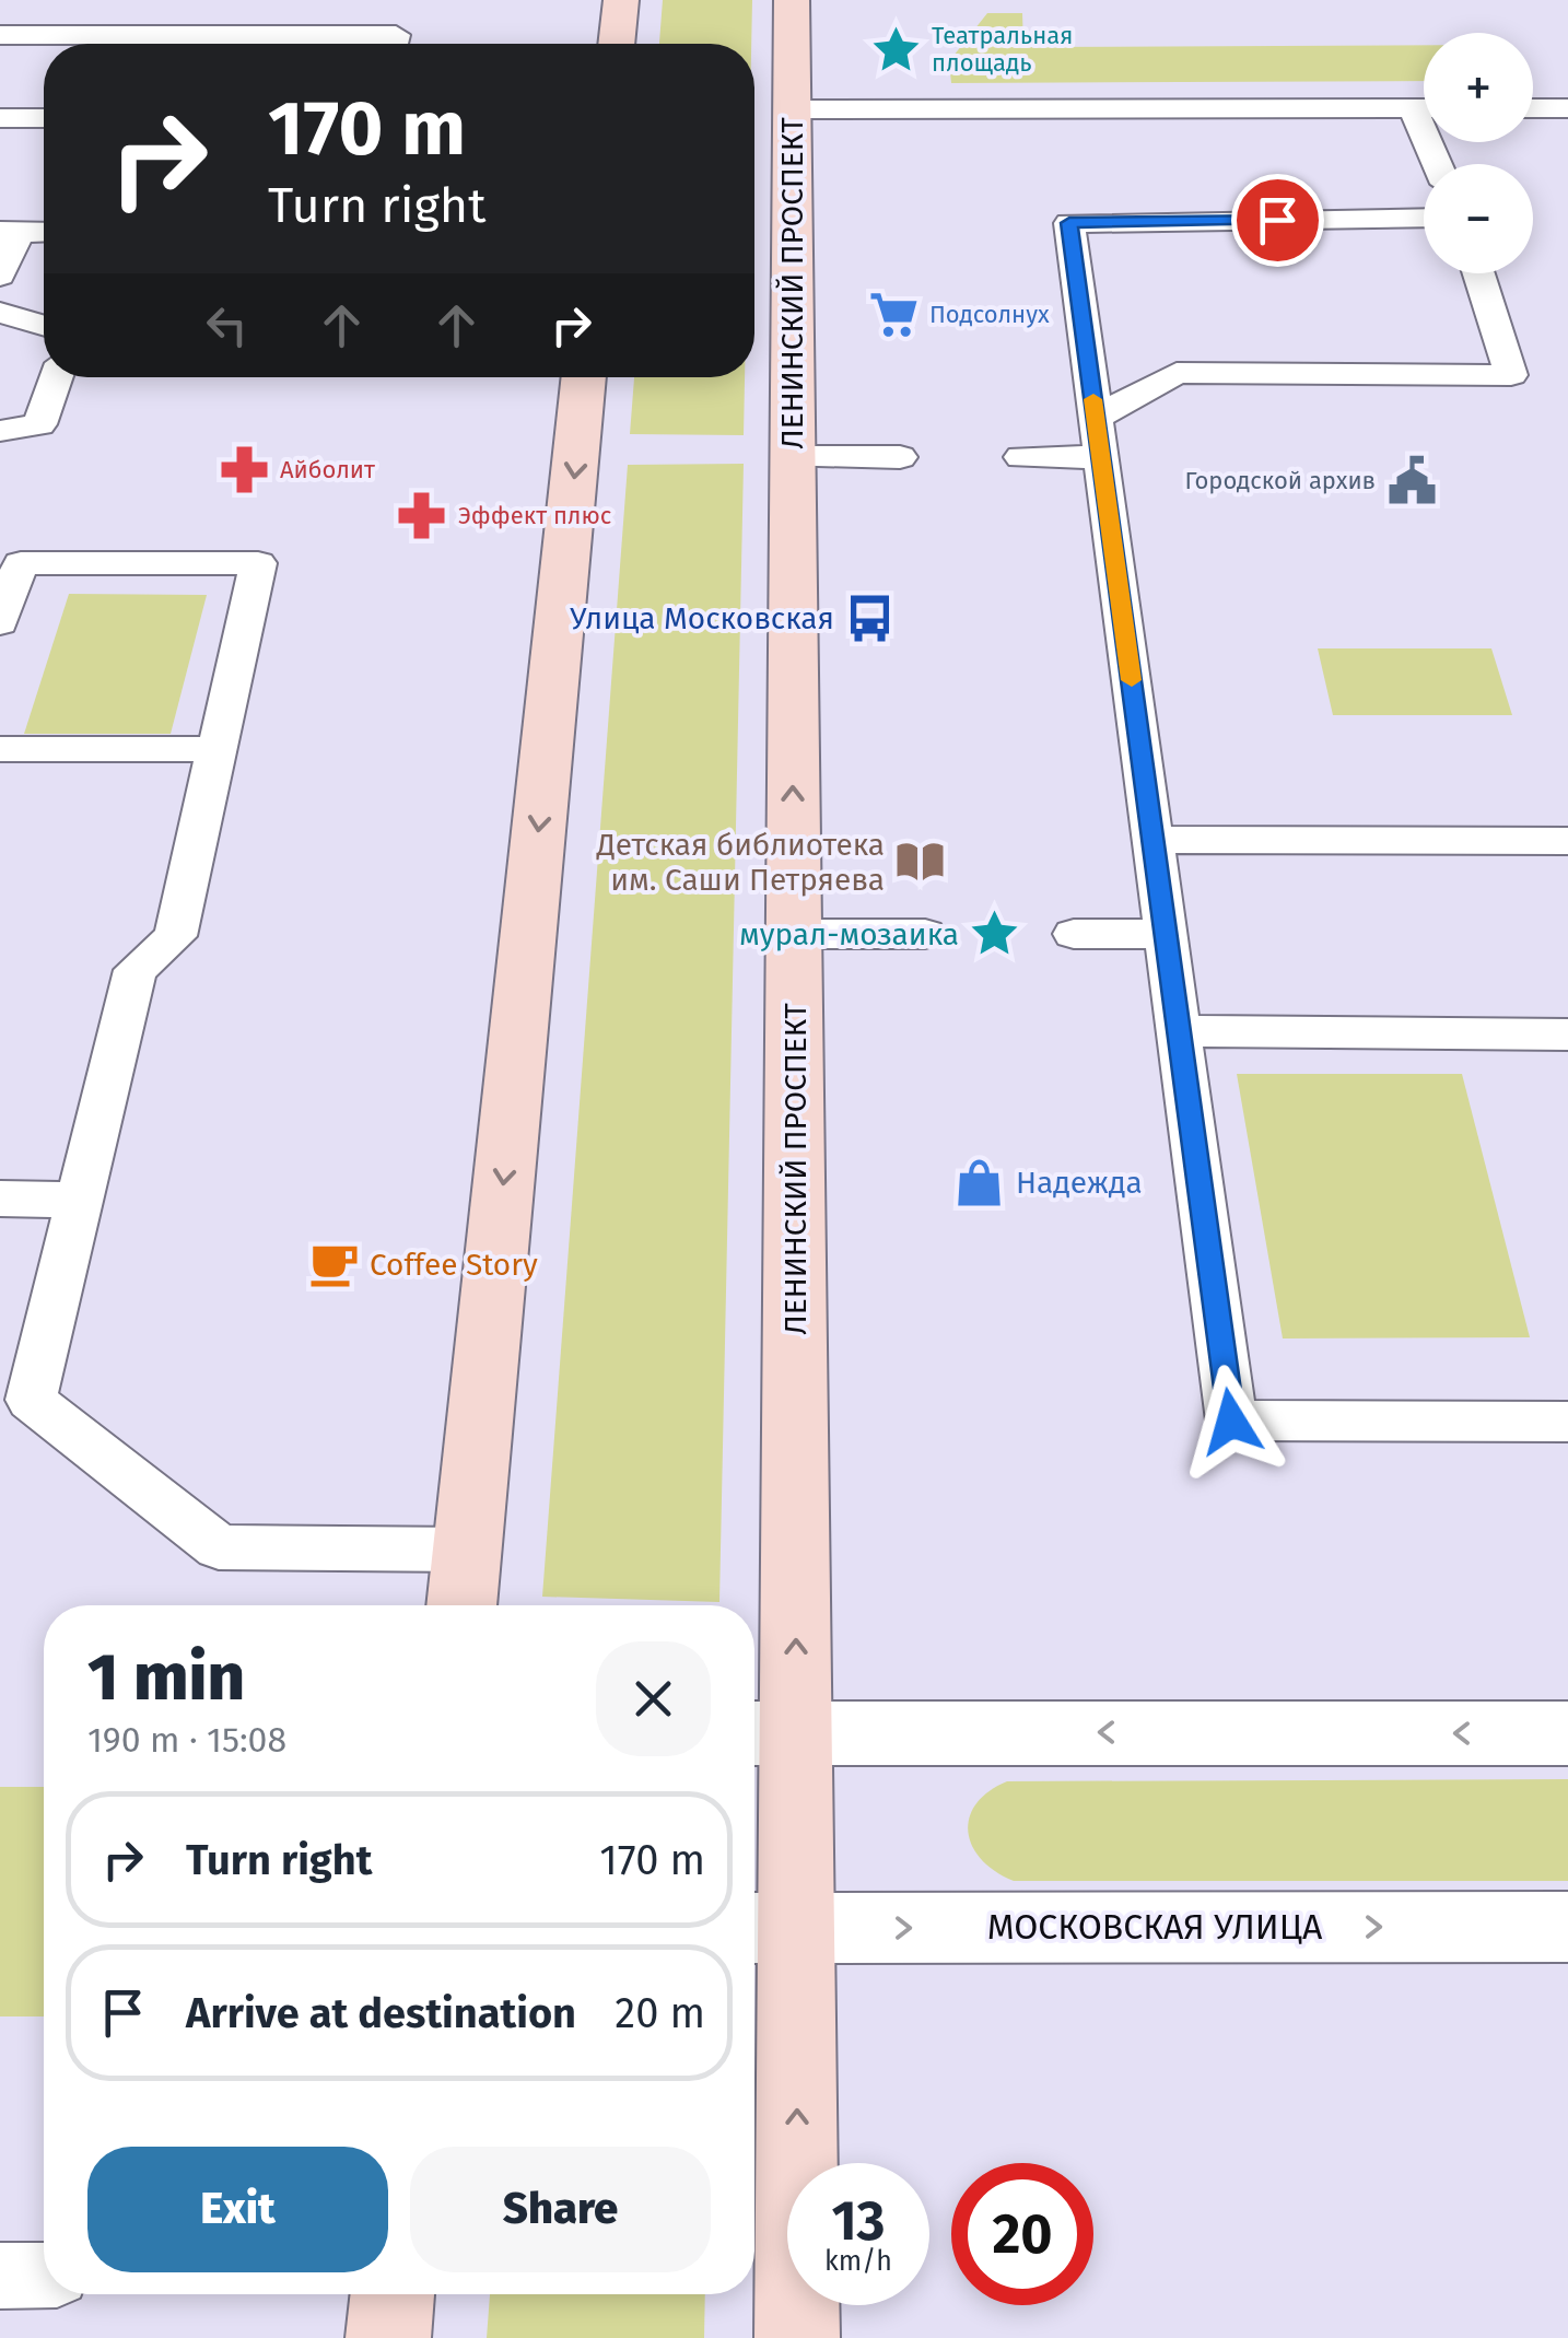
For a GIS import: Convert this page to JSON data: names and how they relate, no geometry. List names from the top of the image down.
{
  "streets": {
    "main road": ["ЛЕНИНСКИЙ ПРОСПЕКТ"],
    "street": ["МОСКОВСКАЯ УЛИЦА"]
  },
  "crossings": [
    ["ЛЕНИНСКИЙ ПРОСПЕКТ", "МОСКОВСКАЯ УЛИЦА"]
  ],
  "places": {
    "place": ["Театральная площадь", "мурал-мозаика"],
    "supermarket": ["Подсолнух"],
    "pharmacy": ["Айболит", "Эффект плюс"],
    "public building": ["Городской архив"],
    "bus stop": ["Улица Московская"],
    "library": ["Детская библиотека им. Саши Петряева"],
    "shop": ["Надежда"],
    "cafe": ["Coffee Story"]
  },
  "page": {
    "map_buttons": ["+", "−"],
    "turn": ["170 m", "Turn right"],
    "heading": ["1 min", "190 m · 15:08"],
    "list": [
      {
        "name": "Turn right",
        "value": "170 m"
      },
      {
        "name": "Arrive at destination",
        "value": "20 m"
      }
    ],
    "buttons": ["Exit", "Share"],
    "speed": "13 km/h",
    "limit": "20"
  }
}
